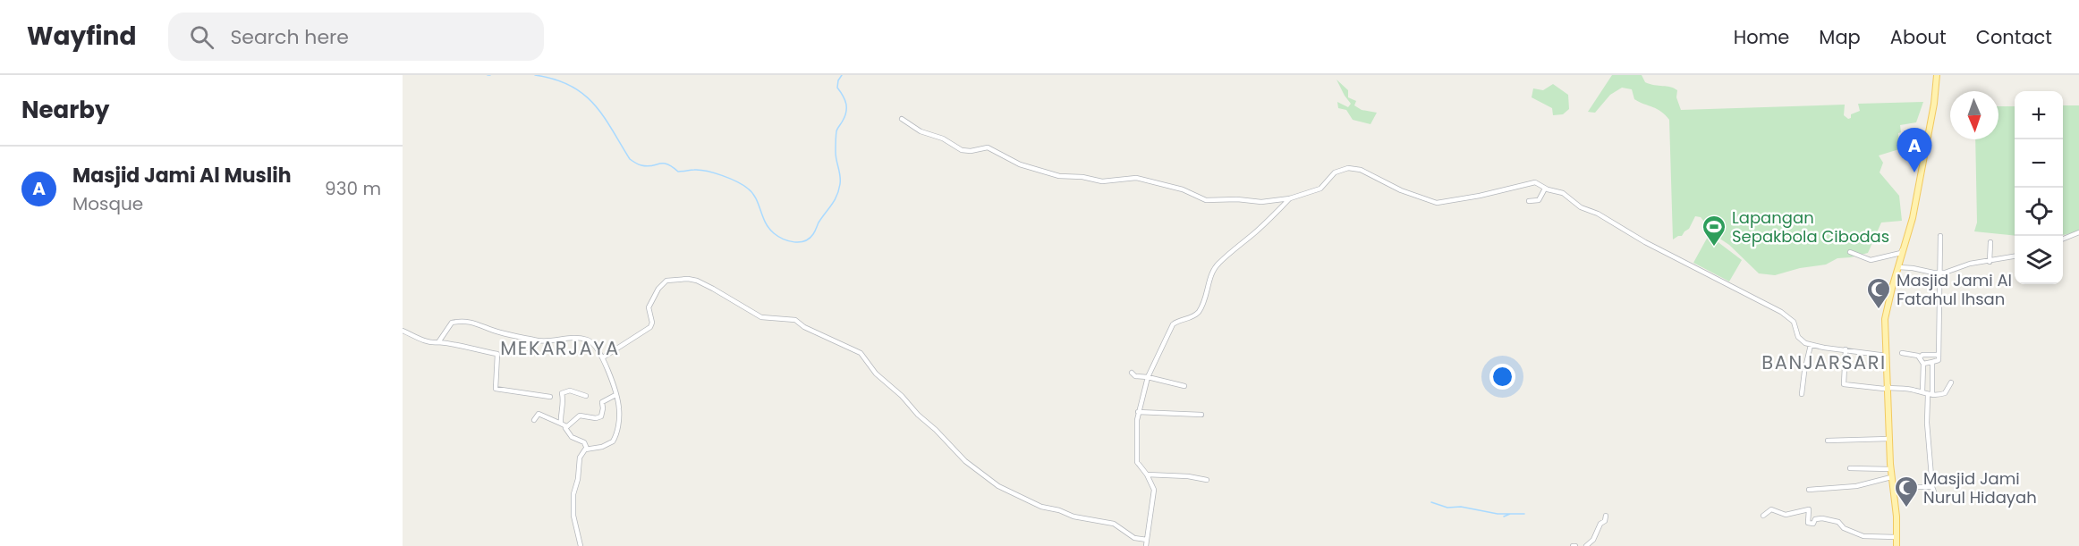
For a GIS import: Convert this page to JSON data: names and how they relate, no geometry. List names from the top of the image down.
{
  "districts": ["MEKARJAYA", "BANJARSARI"],
  "places": {
    "sports": ["Lapangan Sepakbola Cibodas"],
    "mosque": ["Masjid Jami Al Fatahul Ihsan", "Masjid Jami Nurul Hidayah"]
  },
  "north": "bottom",
  "page": {
    "header": "Wayfind",
    "search": "Search here",
    "nav": [
      "Home",
      "Map",
      "About",
      "Contact"
    ],
    "heading": "Nearby",
    "map_buttons": ["+", "−"],
    "pins": "A",
    "list": [
      {
        "mark": "A",
        "name": "Masjid Jami Al Muslih",
        "note": "Mosque",
        "value": "930 m"
      }
    ]
  }
}
